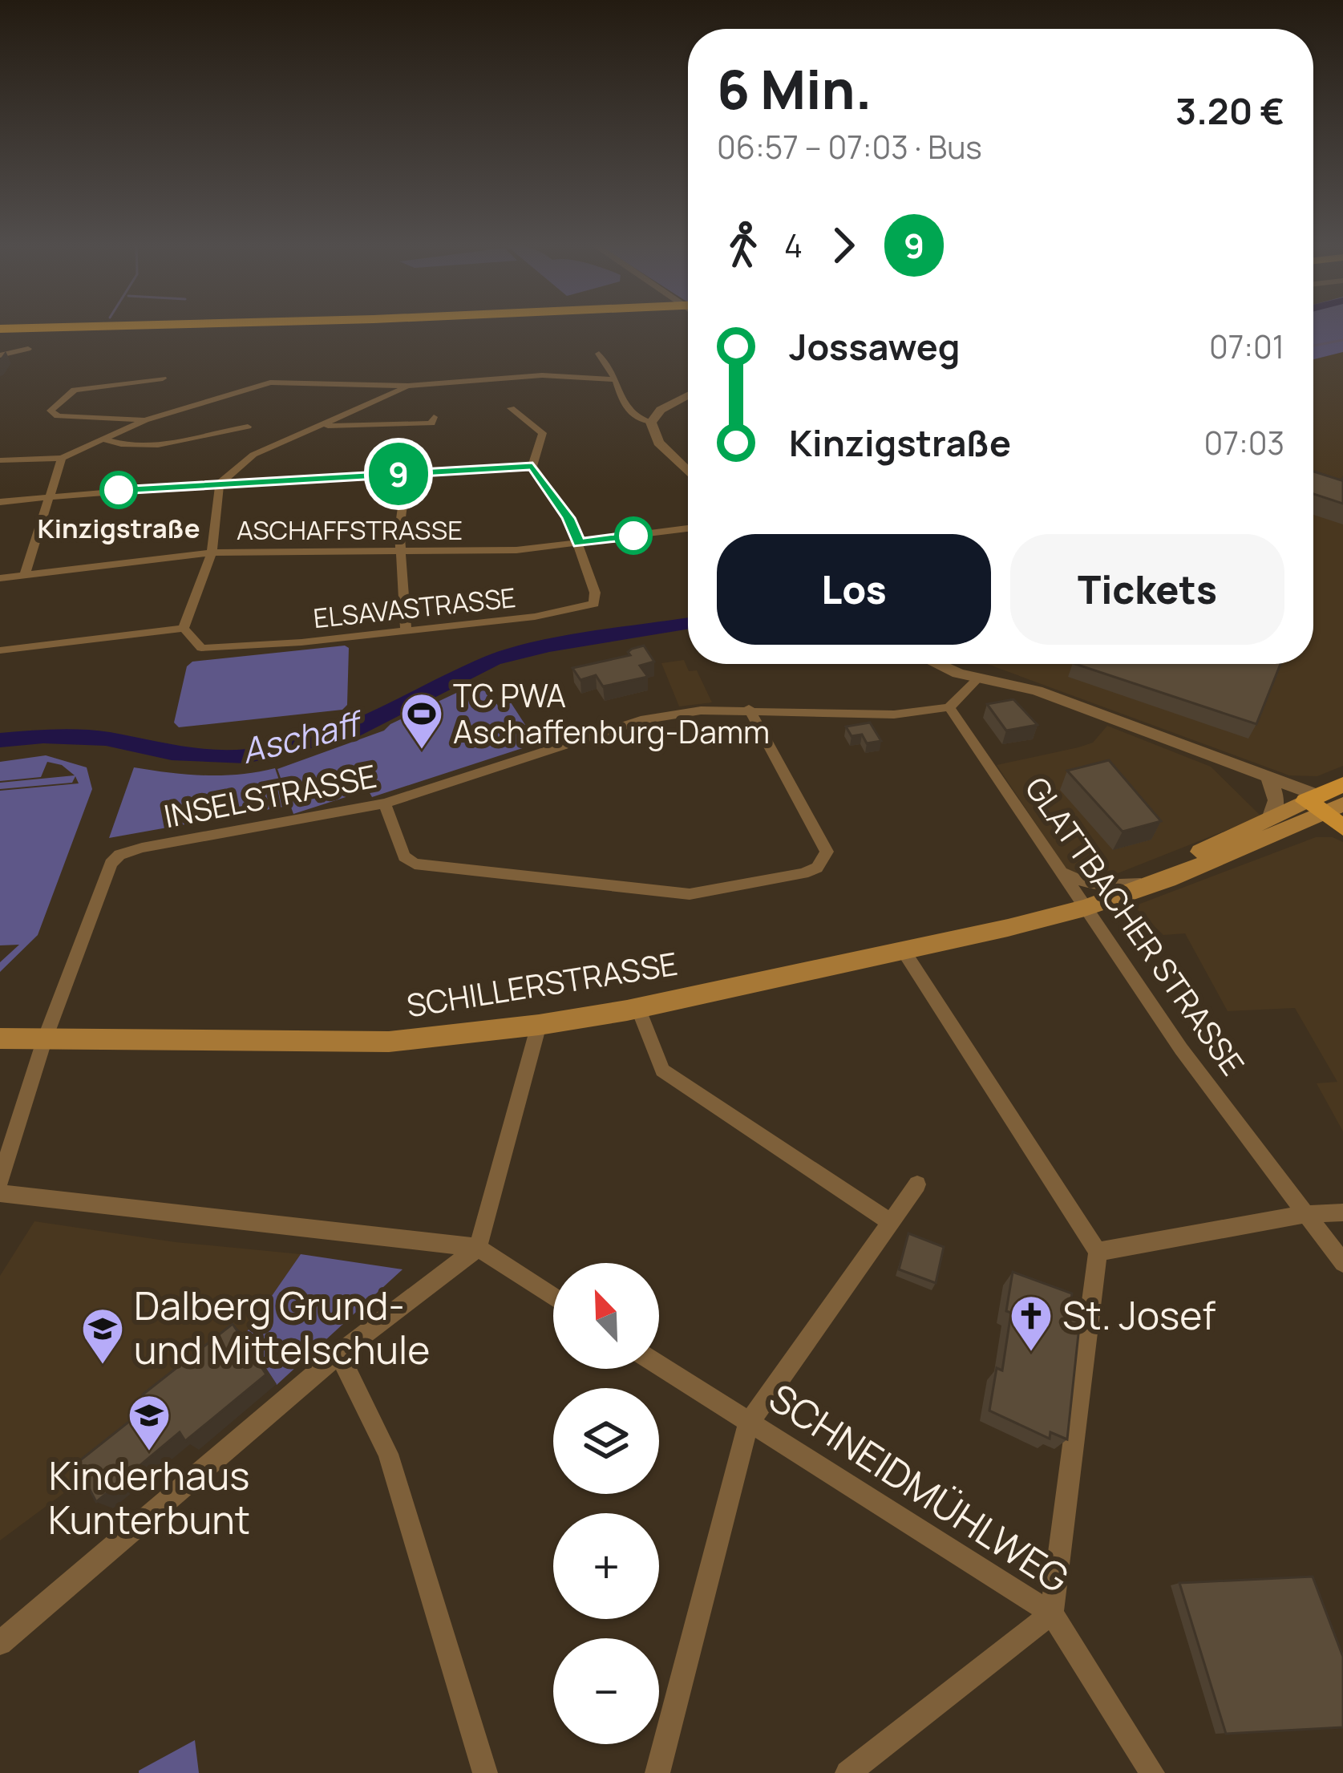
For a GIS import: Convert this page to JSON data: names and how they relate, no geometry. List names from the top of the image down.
{
  "streets": {
    "main road": ["SCHILLERSTRASSE"],
    "street": [
      "ASCHAFFSTRASSE",
      "ELSAVASTRASSE",
      "INSELSTRASSE",
      "GLATTBACHER STRASSE",
      "SCHNEIDMÜHLWEG"
    ]
  },
  "crossings": [
    ["ASCHAFFSTRASSE", "ELSAVASTRASSE"],
    ["INSELSTRASSE", "GLATTBACHER STRASSE"],
    ["INSELSTRASSE", "SCHILLERSTRASSE"],
    ["GLATTBACHER STRASSE", "SCHILLERSTRASSE"]
  ],
  "water": ["Aschaff"],
  "places": {
    "other": ["Kinzigstraße"],
    "sports": ["TC PWA Aschaffenburg-Damm"],
    "church": ["St. Josef"],
    "school or university": ["Dalberg Grund- und Mittelschule", "Kinderhaus Kunterbunt"]
  },
  "lines": ["bus line 9"],
  "north": "top left",
  "page": {
    "on_map": "9",
    "heading": ["6 Min.", "06:57 – 07:03 · Bus", "3.20 €"],
    "legs": ["4", "9"],
    "list": [
      {
        "name": "Jossaweg",
        "value": "07:01"
      },
      {
        "name": "Kinzigstraße",
        "value": "07:03"
      }
    ],
    "buttons": ["Los", "Tickets"],
    "map_buttons": ["+", "−"]
  }
}
